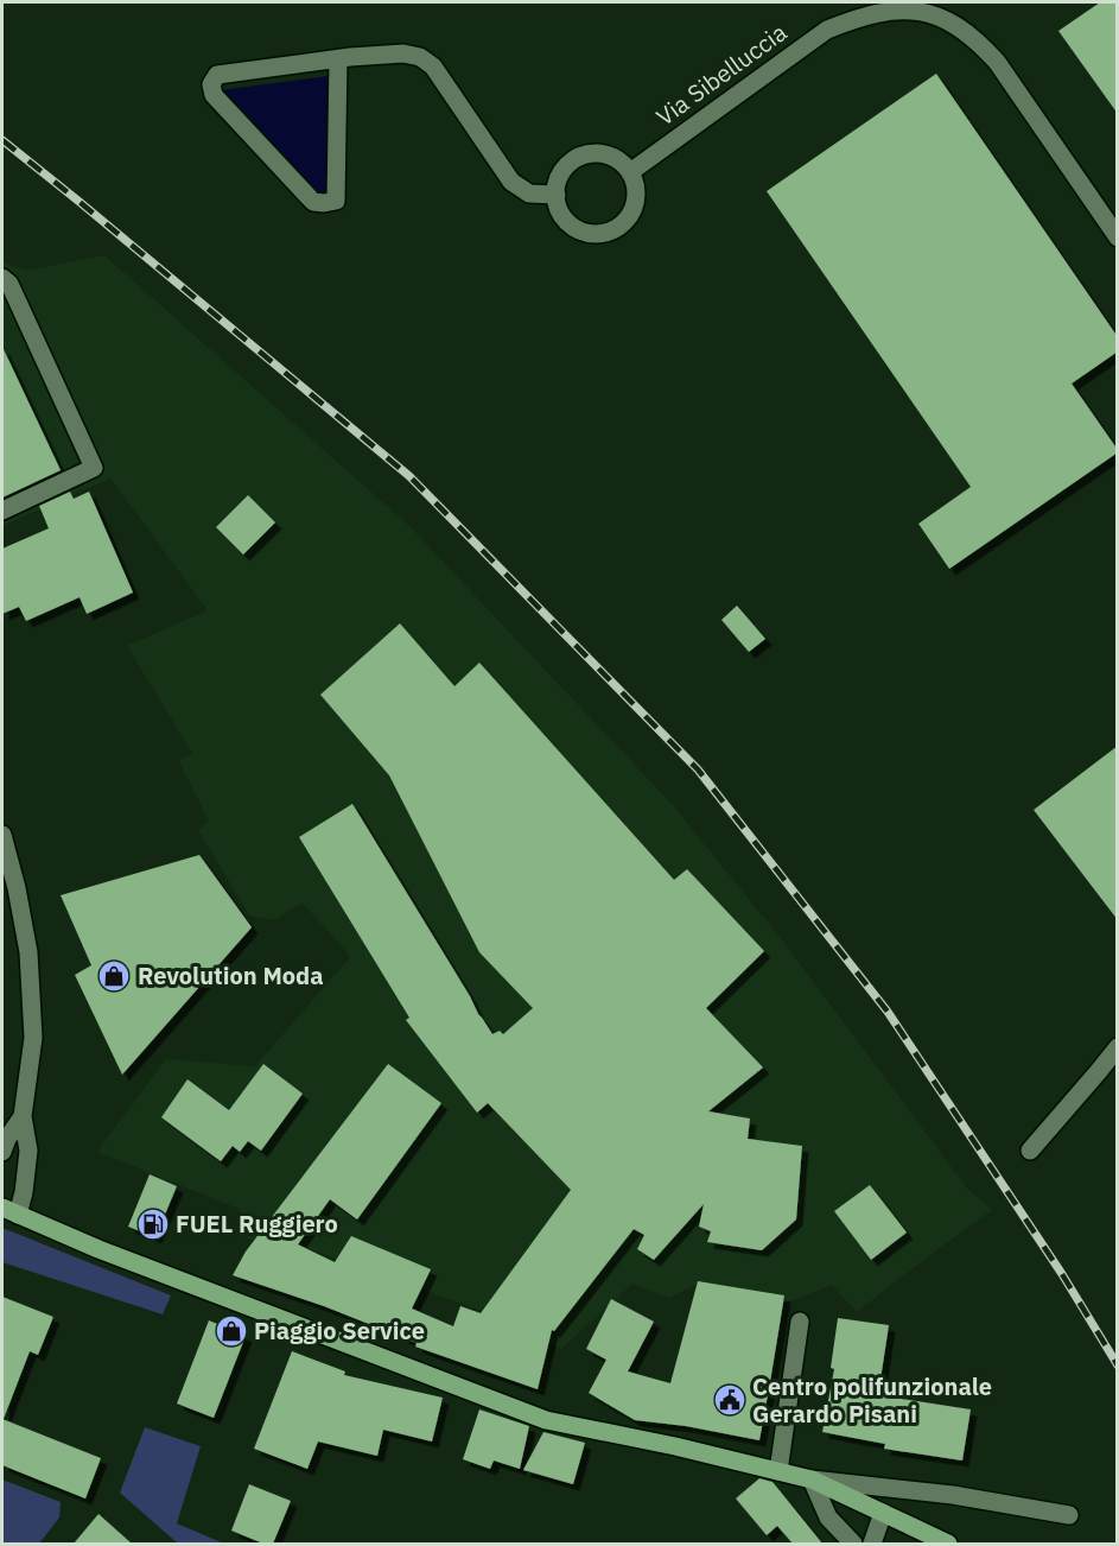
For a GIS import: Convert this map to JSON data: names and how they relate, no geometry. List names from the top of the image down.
{
  "streets": {
    "street": ["Via Sibelluccia"]
  },
  "places": {
    "shop": ["Revolution Moda", "Piaggio Service"],
    "fuel station": ["FUEL Ruggiero"],
    "public building": ["Centro polifunzionale Gerardo Pisani"]
  }
}
